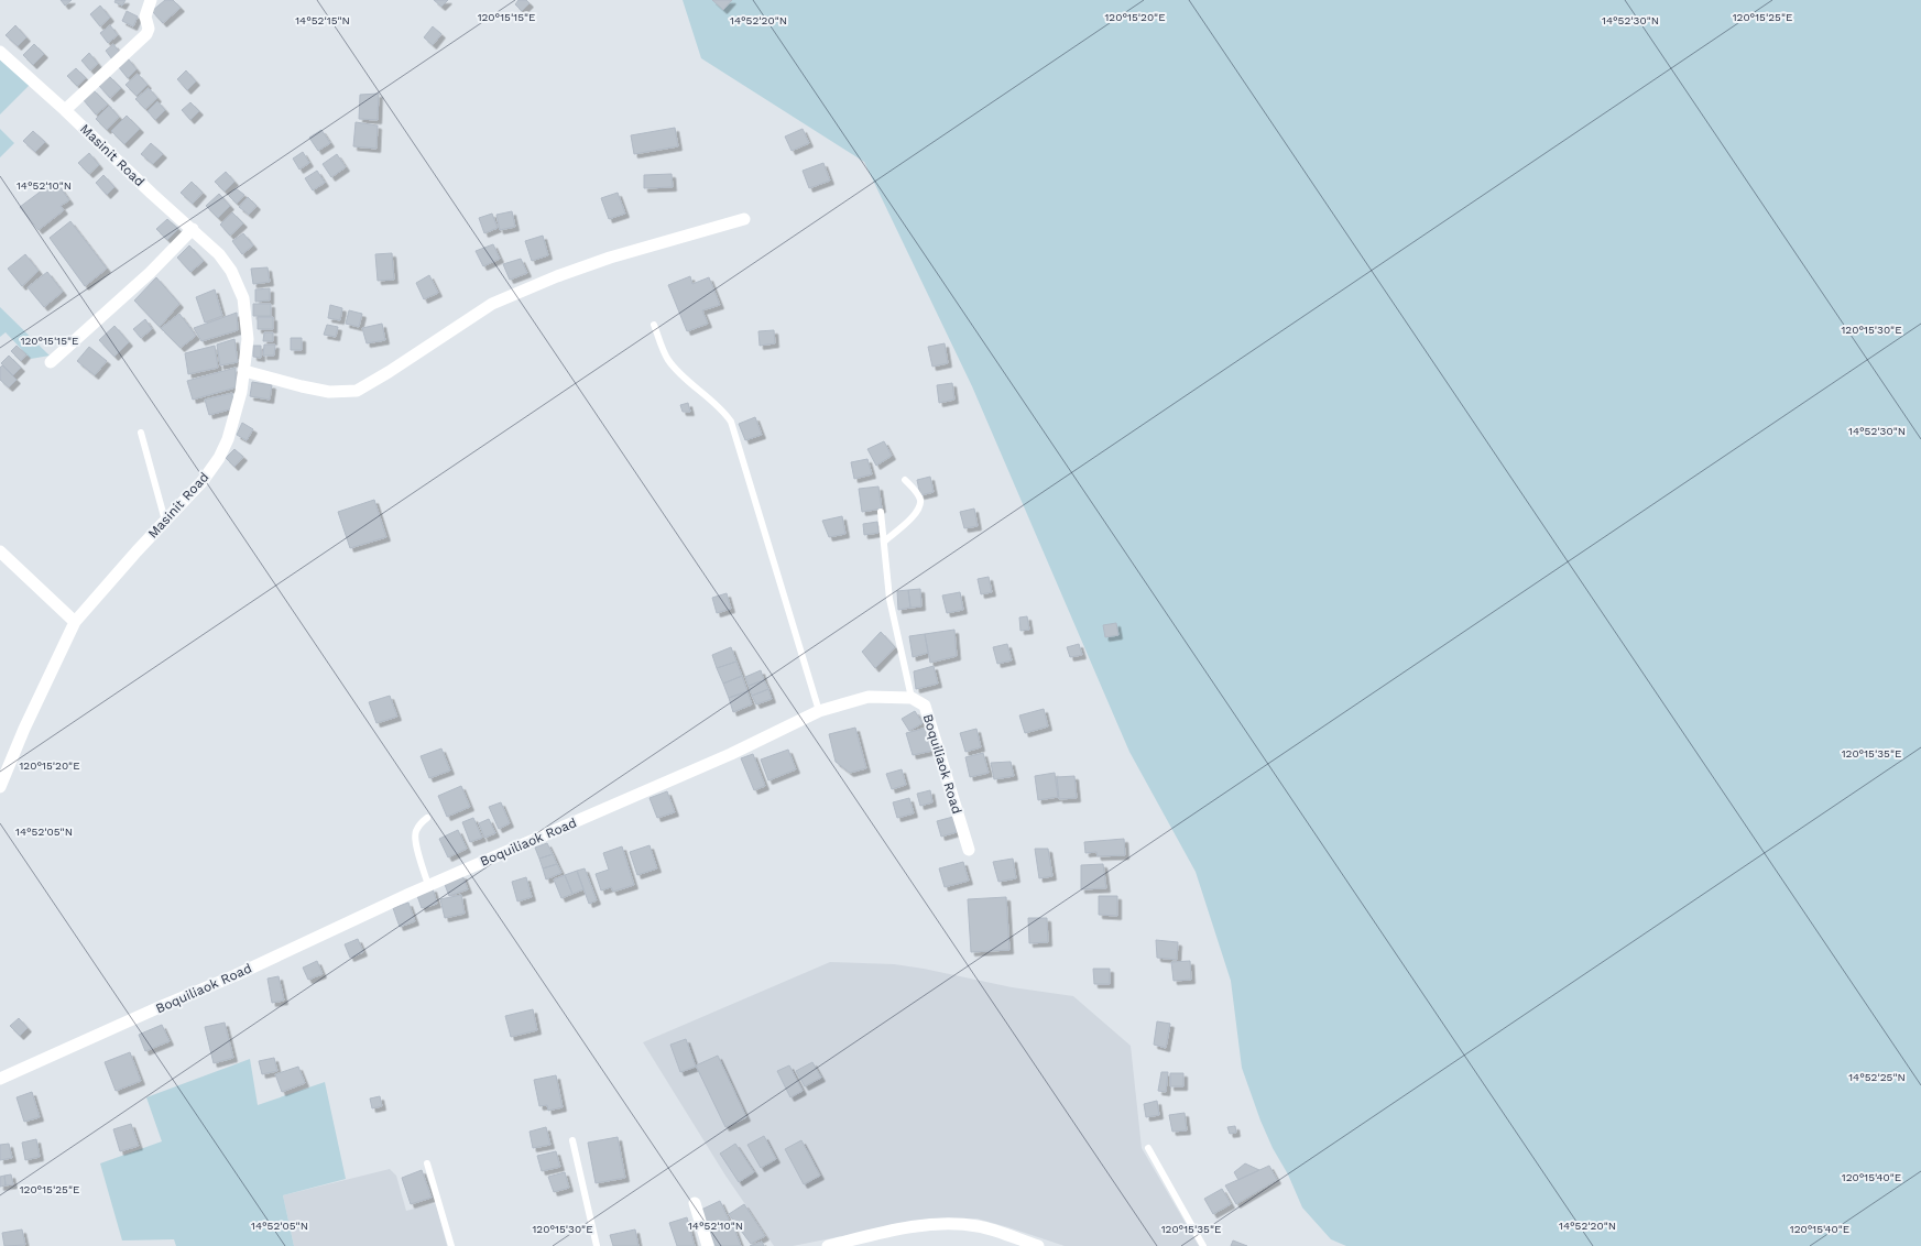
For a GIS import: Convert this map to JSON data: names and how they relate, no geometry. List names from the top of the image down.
{
  "streets": {
    "street": ["Masinit Road", "Boquiliaok Road"]
  },
  "coordinates": [
    "120°15'15\"E",
    "120°15'25\"E",
    "120°15'20\"E",
    "14°52'15\"N",
    "14°52'20\"N",
    "14°52'30\"N",
    "14°52'10\"N",
    "120°15'30\"E",
    "120°15'35\"E",
    "14°52'05\"N",
    "14°52'25\"N",
    "120°15'40\"E"
  ]
}
